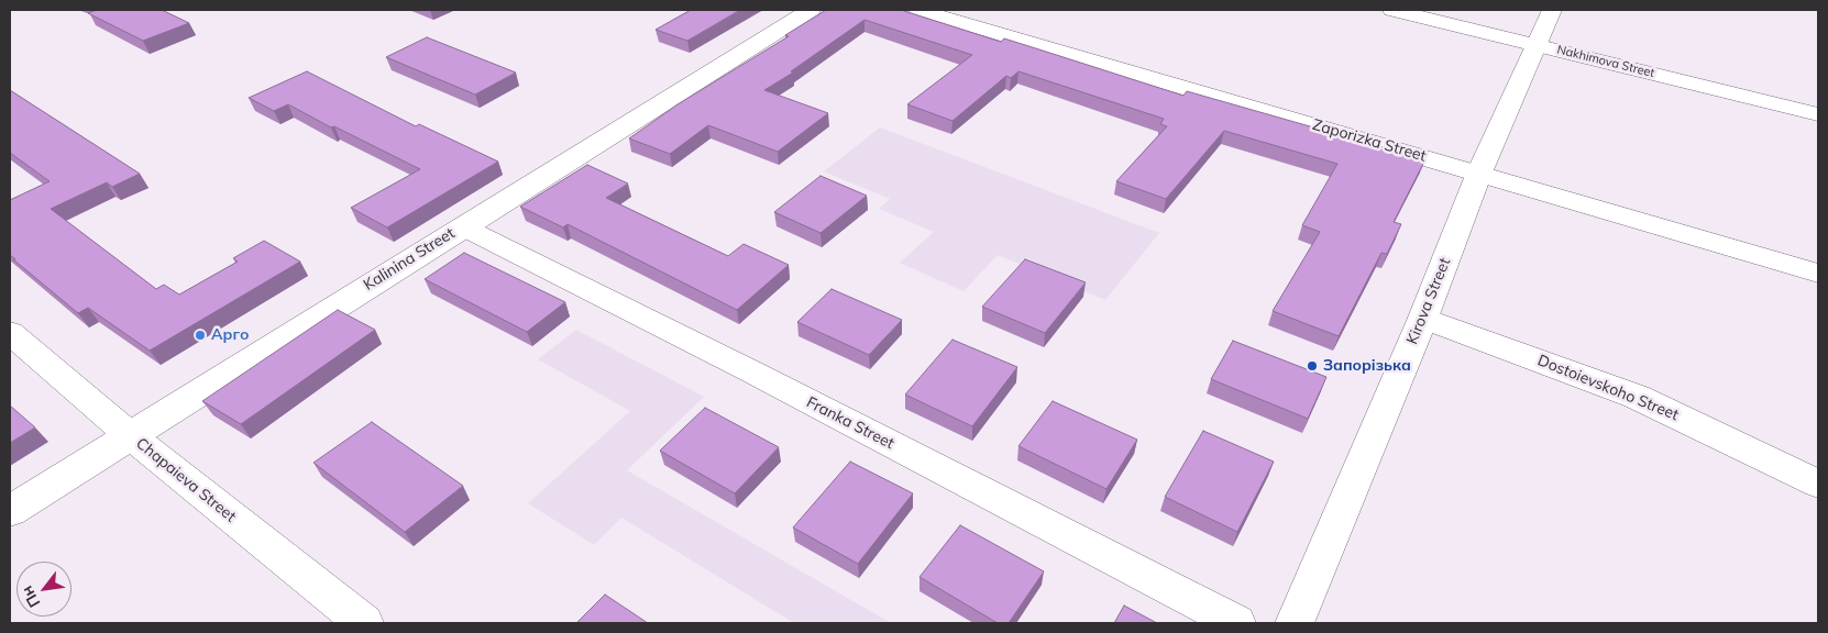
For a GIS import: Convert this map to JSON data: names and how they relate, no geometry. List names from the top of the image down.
{
  "streets": {
    "street": [
      "Nakhimova Street",
      "Zaporizka Street",
      "Kalinina Street",
      "Kirova Street",
      "Dostoievskoho Street",
      "Franka Street",
      "Chapaieva Street"
    ]
  },
  "crossings": [
    ["Nakhimova Street", "Kirova Street"],
    ["Zaporizka Street", "Kirova Street"],
    ["Kalinina Street", "Franka Street"],
    ["Kalinina Street", "Chapaieva Street"],
    ["Kirova Street", "Dostoievskoho Street"]
  ],
  "places": ["Арго", "Запорізька"],
  "north": "bottom left"
}
